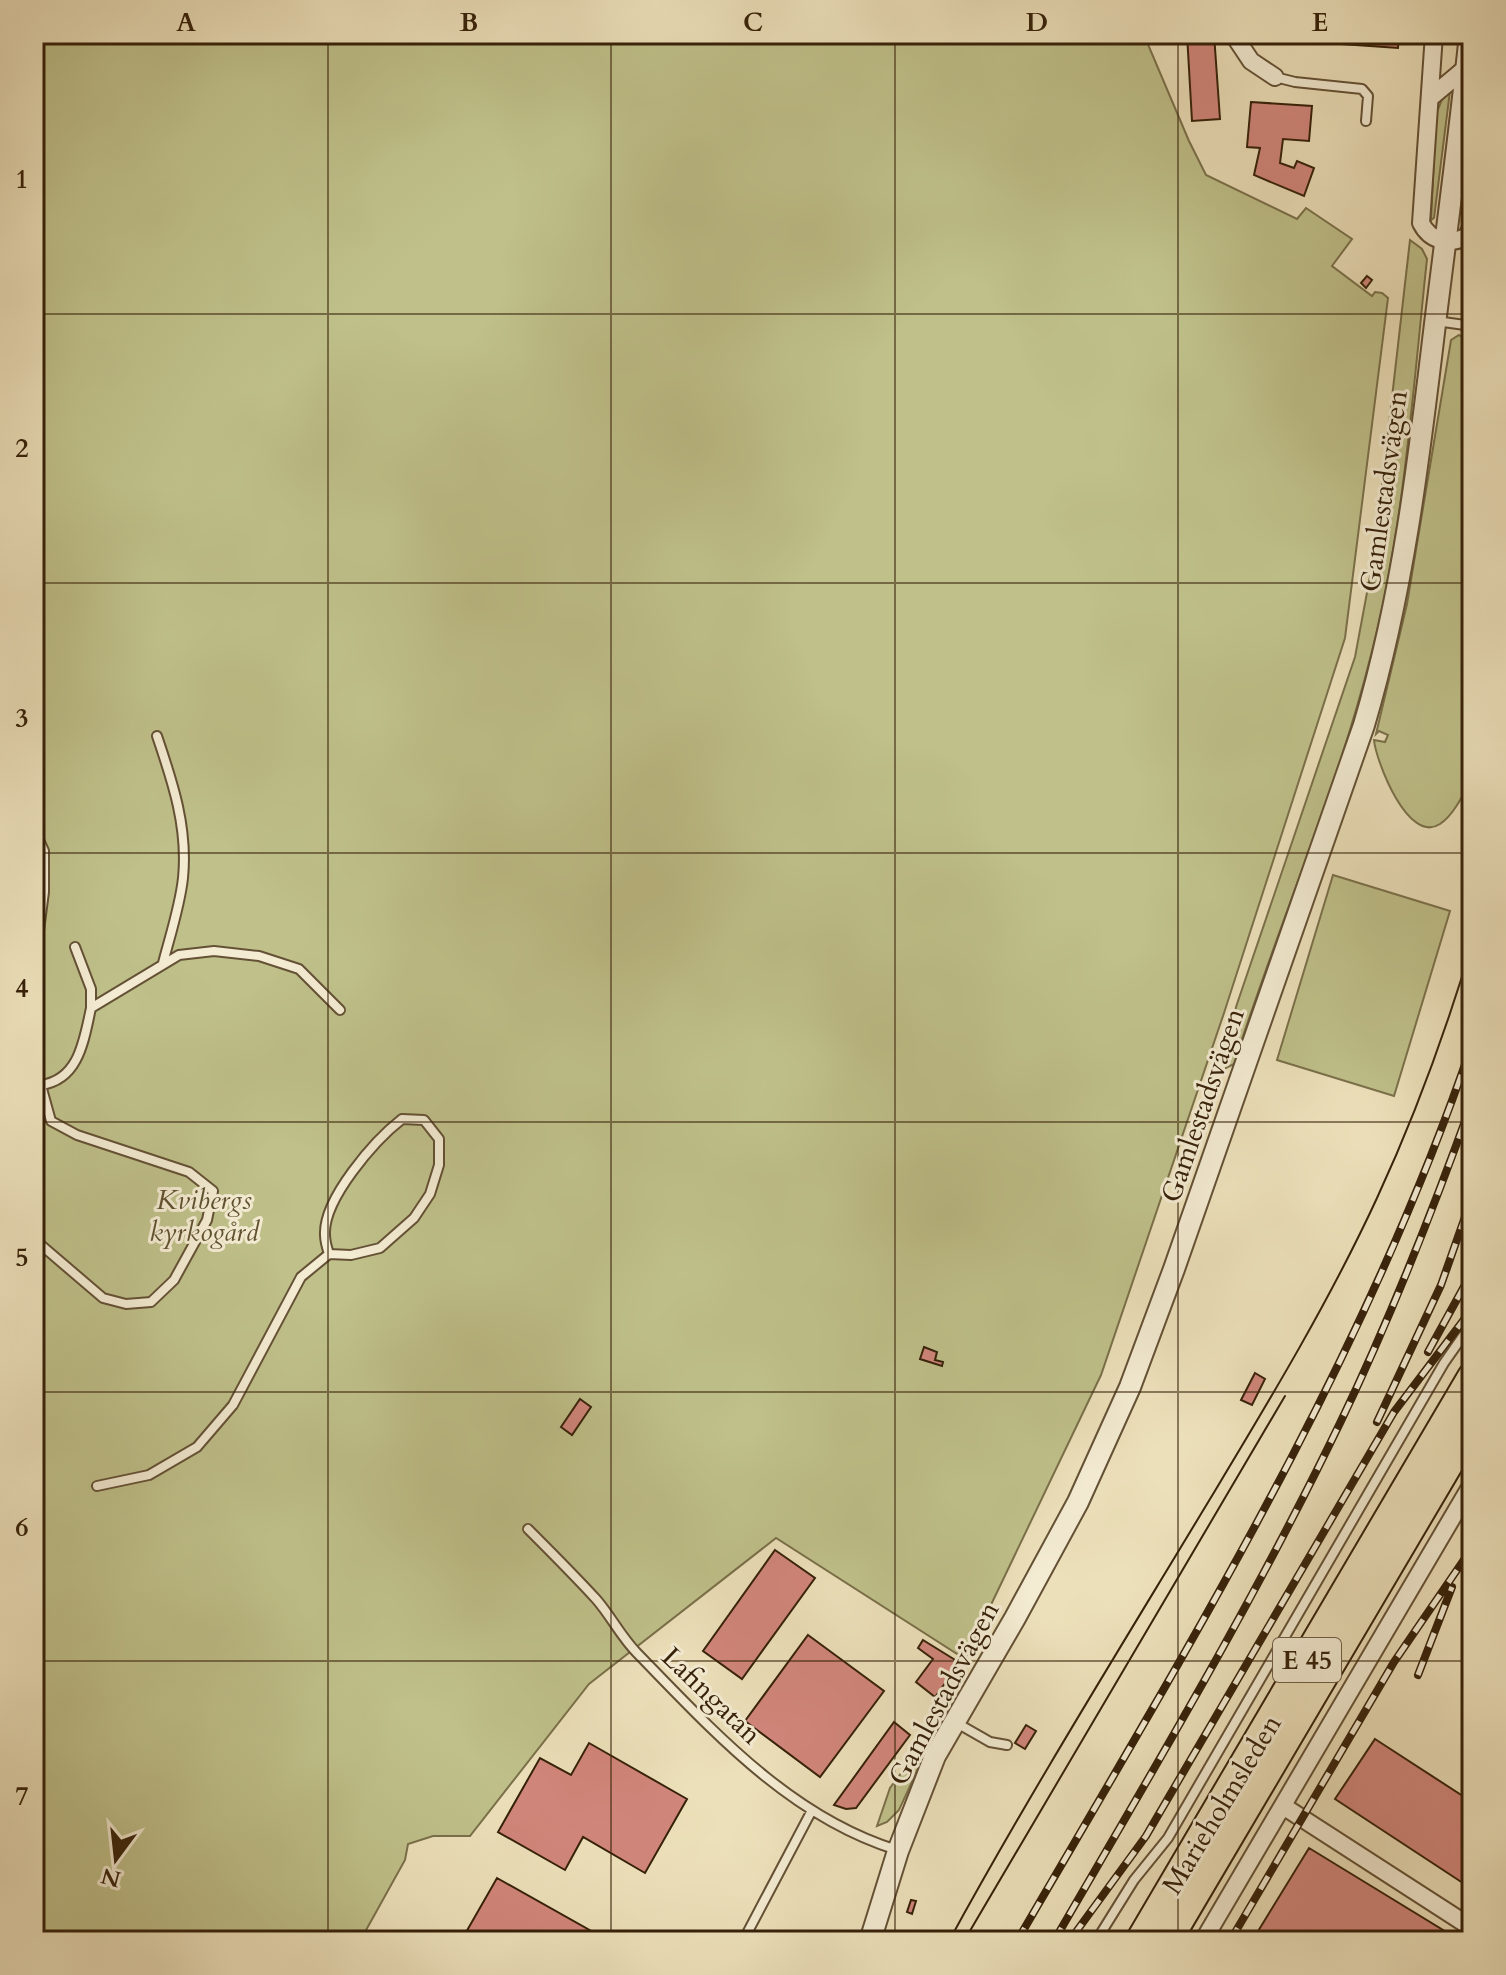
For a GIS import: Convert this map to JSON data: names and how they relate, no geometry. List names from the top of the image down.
{
  "streets": {
    "highway": ["E 45", "Marieholmsleden"],
    "street": ["Gamlestadsvägen"],
    "lane": ["Lafingatan"]
  },
  "crossings": [
    ["Gamlestadsvägen", "Lafingatan"]
  ],
  "parks": ["Kvibergs kyrkogård"],
  "north": "bottom",
  "grid": {
    "columns": [
      "A",
      "B",
      "C",
      "D",
      "E"
    ],
    "rows": [
      "1",
      "2",
      "3",
      "4",
      "5",
      "6",
      "7"
    ]
  }
}
